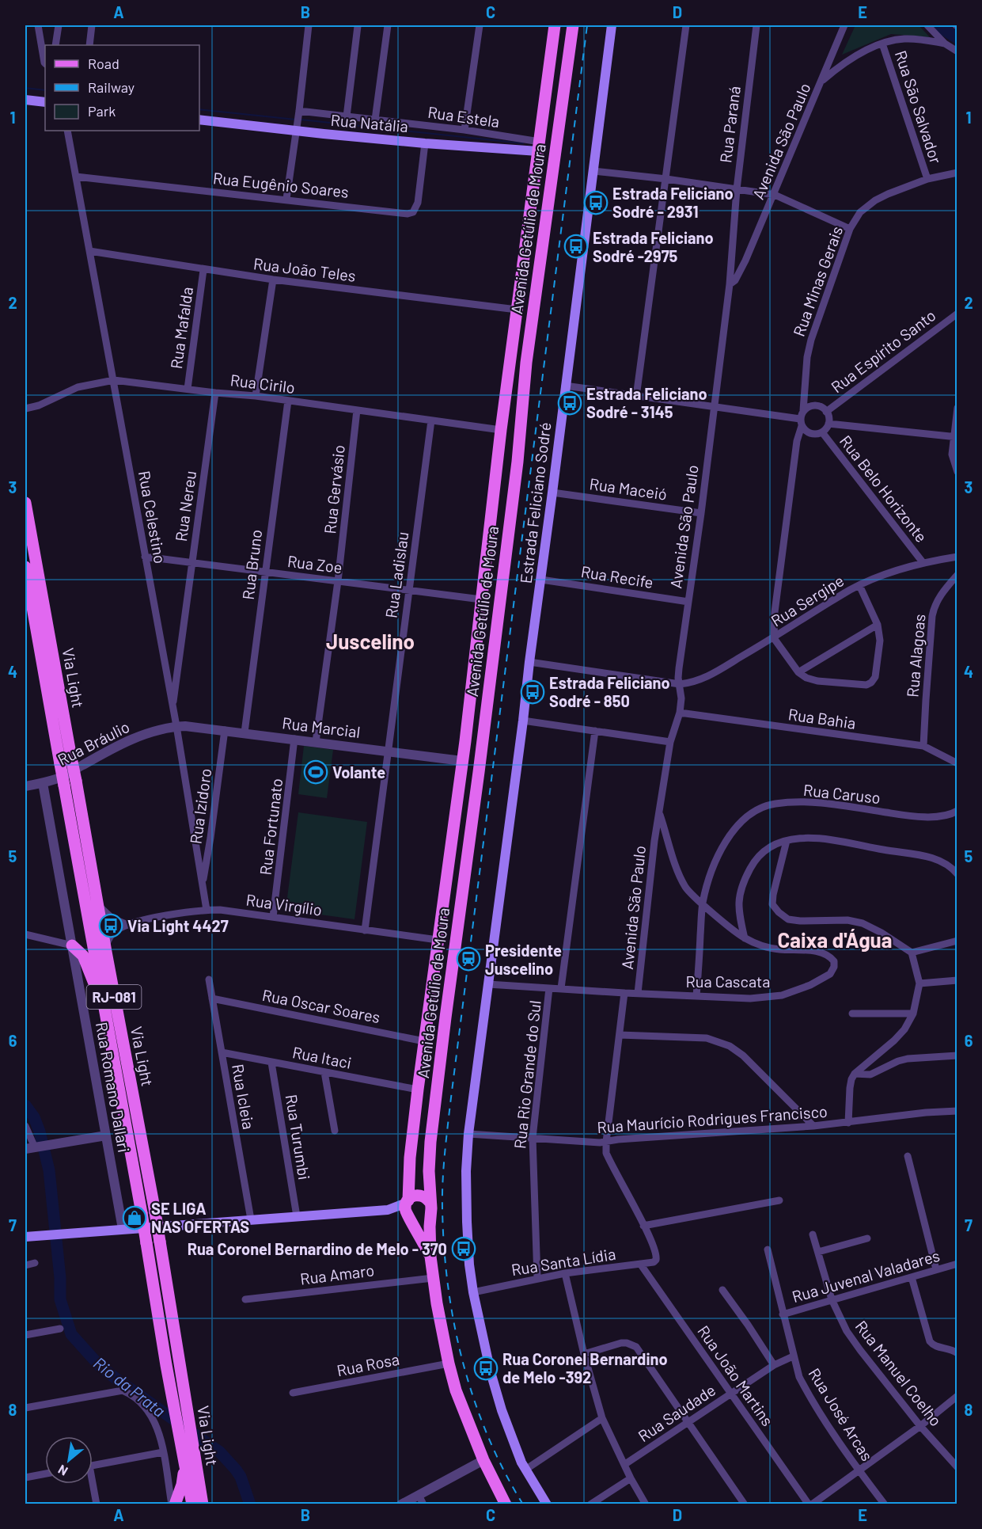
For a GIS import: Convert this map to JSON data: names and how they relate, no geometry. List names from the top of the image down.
{
  "streets": {
    "main road": [
      "Rua Natália",
      "Avenida Getúlio de Moura",
      "Estrada Feliciano Sodré",
      "Via Light",
      "RJ-081"
    ],
    "street": [
      "Rua São Salvador",
      "Rua Estela",
      "Rua Paraná",
      "Avenida São Paulo",
      "Rua Eugênio Soares",
      "Rua João Teles",
      "Rua Minas Gerais",
      "Rua Mafalda",
      "Rua Espírito Santo",
      "Rua Cirilo",
      "Rua Maceió",
      "Rua Belo Horizonte",
      "Rua Gervásio",
      "Rua Nereu",
      "Rua Celestino",
      "Rua Zoe",
      "Rua Bruno",
      "Rua Ladislau",
      "Rua Recife",
      "Rua Sergipe",
      "Rua Alagoas",
      "Rua Bahia",
      "Rua Marcial",
      "Rua Bráulio",
      "Rua Caruso",
      "Rua Izidoro",
      "Rua Fortunato",
      "Rua Virgílio",
      "Rua Cascata",
      "Rua Oscar Soares",
      "Rua Itaci",
      "Rua Rio Grande do Sul",
      "Rua Romano Dallari",
      "Rua Icleia",
      "Rua Maurício Rodrigues Francisco",
      "Rua Turumbi",
      "Rua Santa Lídia",
      "Rua Amaro",
      "Rua Juvenal Valadares",
      "Rua Rosa",
      "Rua Manuel Coelho",
      "Rua João Martins",
      "Rua Saudade",
      "Rua José Arcas"
    ]
  },
  "crossings": [
    ["Rua São Salvador", "Avenida São Paulo"],
    ["Rua São Salvador", "Rua Minas Gerais"],
    ["Rua Estela", "Rua Natália"],
    ["Rua Estela", "Avenida Getúlio de Moura"],
    ["Rua Natália", "Rua Eugênio Soares"],
    ["Rua Natália", "Avenida Getúlio de Moura"],
    ["Rua Paraná", "Avenida São Paulo"],
    ["Avenida São Paulo", "Rua Maceió"],
    ["Avenida São Paulo", "Rua Recife"],
    ["Avenida São Paulo", "Rua Sergipe"],
    ["Avenida São Paulo", "Rua Bahia"],
    ["Avenida São Paulo", "Rua Cascata"],
    ["Rua Eugênio Soares", "Rua Celestino"],
    ["Avenida Getúlio de Moura", "Rua João Teles"],
    ["Avenida Getúlio de Moura", "Rua Cirilo"],
    ["Avenida Getúlio de Moura", "Rua Zoe"],
    ["Avenida Getúlio de Moura", "Rua Marcial"],
    ["Avenida Getúlio de Moura", "Rua Virgílio"],
    ["Avenida Getúlio de Moura", "Rua Oscar Soares"],
    ["Avenida Getúlio de Moura", "Rua Itaci"],
    ["Avenida Getúlio de Moura", "Rua Amaro"],
    ["Avenida Getúlio de Moura", "Rua Rosa"],
    ["Rua João Teles", "Rua Mafalda"],
    ["Rua João Teles", "Rua Celestino"],
    ["Rua Minas Gerais", "Rua Espírito Santo"],
    ["Rua Minas Gerais", "Rua Belo Horizonte"],
    ["Rua Mafalda", "Rua Cirilo"],
    ["Rua Espírito Santo", "Rua Belo Horizonte"],
    ["Rua Cirilo", "Rua Gervásio"],
    ["Rua Cirilo", "Rua Nereu"],
    ["Rua Cirilo", "Rua Celestino"],
    ["Rua Cirilo", "Rua Bruno"],
    ["Rua Cirilo", "Rua Ladislau"],
    ["Rua Maceió", "Estrada Feliciano Sodré"],
    ["Rua Belo Horizonte", "Rua Sergipe"],
    ["Rua Gervásio", "Rua Zoe"],
    ["Rua Gervásio", "Rua Marcial"],
    ["Estrada Feliciano Sodré", "Rua Recife"],
    ["Estrada Feliciano Sodré", "Rua Cascata"],
    ["Estrada Feliciano Sodré", "Rua Maurício Rodrigues Francisco"],
    ["Estrada Feliciano Sodré", "Rua Santa Lídia"],
    ["Rua Nereu", "Rua Celestino"],
    ["Rua Nereu", "Rua Zoe"],
    ["Rua Celestino", "Rua Zoe"],
    ["Rua Celestino", "Rua Marcial"],
    ["Rua Celestino", "Rua Bráulio"],
    ["Rua Celestino", "Rua Izidoro"],
    ["Rua Celestino", "Rua Virgílio"],
    ["Rua Zoe", "Rua Bruno"],
    ["Rua Zoe", "Rua Ladislau"],
    ["Rua Bruno", "Rua Marcial"],
    ["Rua Ladislau", "Rua Marcial"],
    ["Rua Ladislau", "Rua Virgílio"],
    ["Rua Alagoas", "Rua Bahia"],
    ["Via Light", "Rua Virgílio"],
    ["Rua Marcial", "Rua Bráulio"],
    ["Rua Marcial", "Rua Izidoro"],
    ["Rua Marcial", "Rua Fortunato"],
    ["Rua Bráulio", "Rua Romano Dallari"],
    ["Rua Caruso", "Rua Cascata"],
    ["Rua Fortunato", "Rua Virgílio"],
    ["Rua Cascata", "Rua Rio Grande do Sul"],
    ["Rua Oscar Soares", "Rua Icleia"],
    ["Rua Itaci", "Rua Icleia"],
    ["Rua Itaci", "Rua Turumbi"],
    ["Rua Rio Grande do Sul", "Rua Maurício Rodrigues Francisco"],
    ["Rua Rio Grande do Sul", "Rua Santa Lídia"],
    ["Rua Santa Lídia", "Rua João Martins"],
    ["Rua Juvenal Valadares", "Rua Manuel Coelho"],
    ["Rua Juvenal Valadares", "Rua José Arcas"],
    ["Rua João Martins", "Rua Saudade"],
    ["Rua Saudade", "Rua José Arcas"]
  ],
  "districts": ["Juscelino", "Caixa d'Água"],
  "water": ["Rio da Prata"],
  "places": {
    "bus stop": [
      "Estrada Feliciano Sodré - 2931",
      "Estrada Feliciano Sodré -2975",
      "Estrada Feliciano Sodré - 3145",
      "Estrada Feliciano Sodré - 850",
      "Via Light 4427",
      "Rua Coronel Bernardino de Melo - 370",
      "Rua Coronel Bernardino de Melo -392"
    ],
    "sports": ["Volante"],
    "station": ["Presidente Juscelino"],
    "shop": ["SE LIGA NAS OFERTAS"]
  },
  "legend": ["Road", "Railway", "Park"],
  "north": "bottom left",
  "grid": {
    "columns": [
      "A",
      "B",
      "C",
      "D",
      "E"
    ],
    "rows": [
      "1",
      "2",
      "3",
      "4",
      "5",
      "6",
      "7",
      "8"
    ]
  }
}
